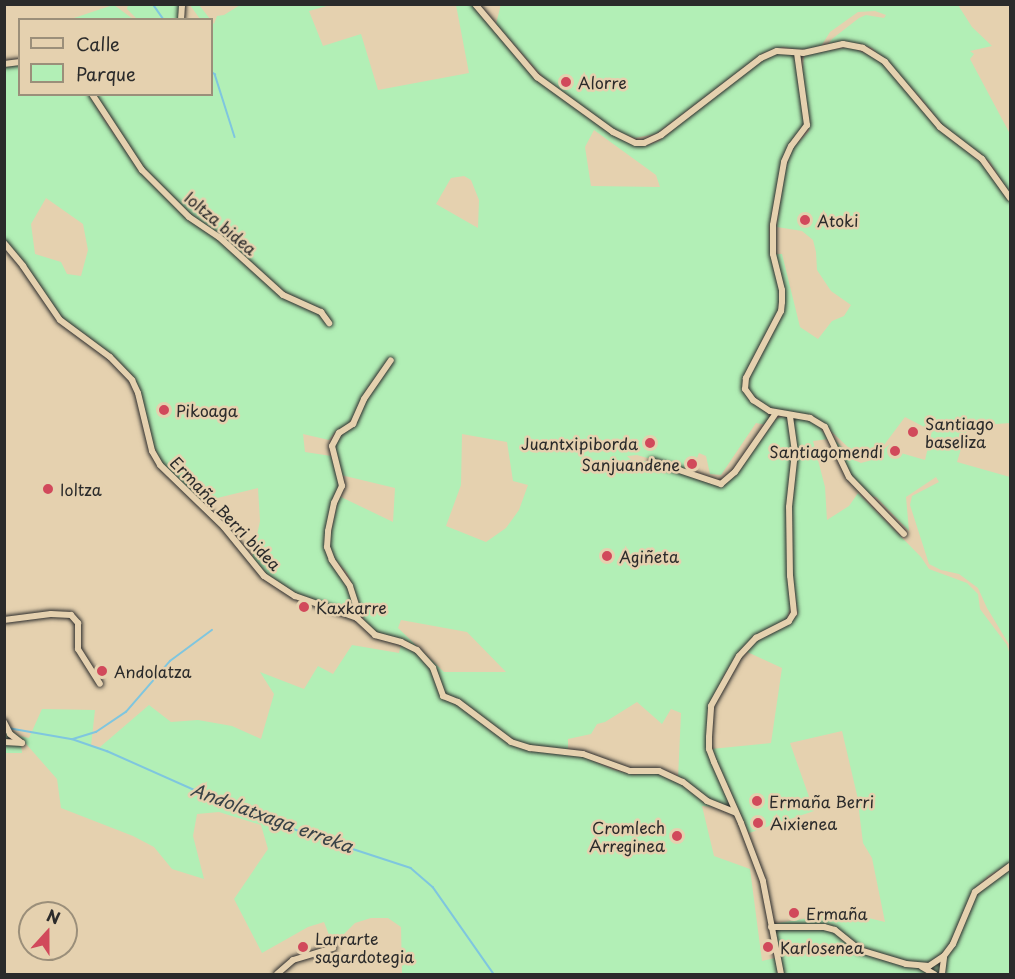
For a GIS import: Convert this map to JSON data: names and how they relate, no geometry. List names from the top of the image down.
{
  "streets": {
    "street": ["Ioltza bidea", "Ermaña Berri bidea"]
  },
  "water": ["Andolatxaga erreka"],
  "places": [
    "Alorre",
    "Atoki",
    "Pikoaga",
    "Santiago baseliza",
    "Juantxipiborda",
    "Santiagomendi",
    "Sanjuandene",
    "Ioltza",
    "Agiñeta",
    "Kaxkarre",
    "Andolatza",
    "Ermaña Berri",
    "Aixienea",
    "Cromlech Arreginea",
    "Ermaña",
    "Larrarte sagardotegia",
    "Karlosenea"
  ],
  "legend": ["Calle", "Parque"],
  "north": "top"
}
